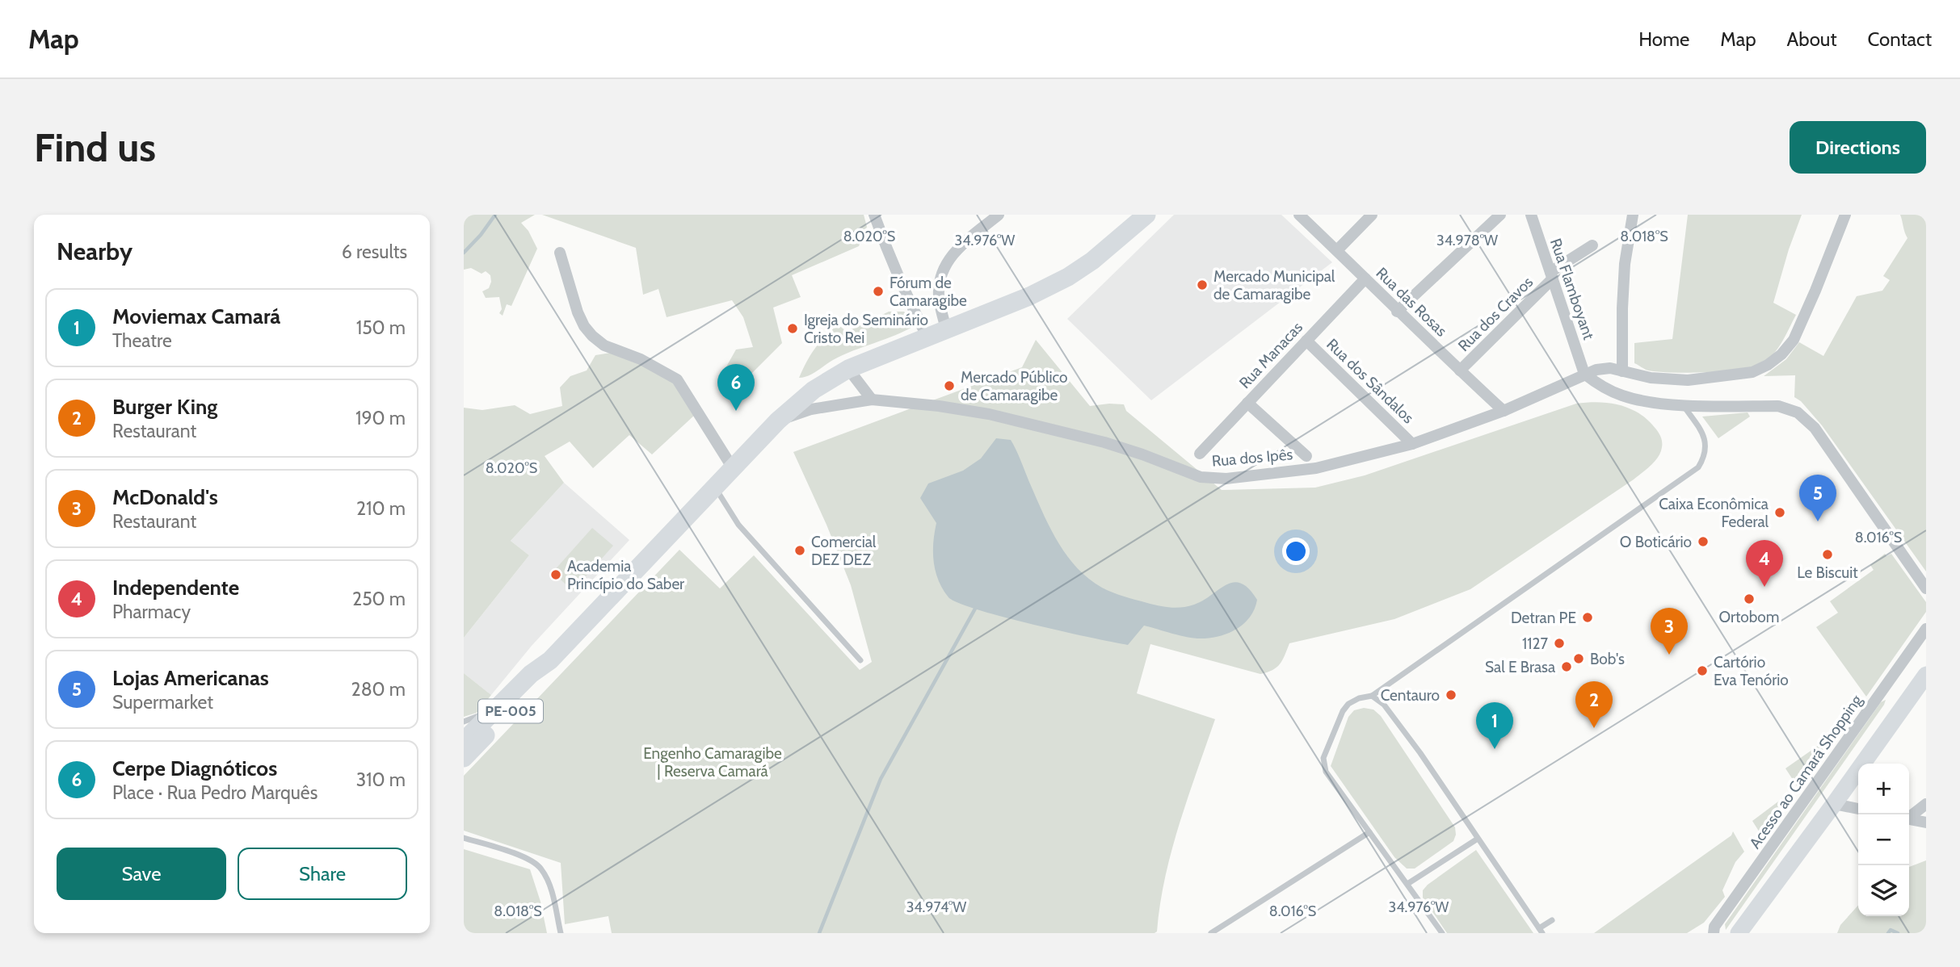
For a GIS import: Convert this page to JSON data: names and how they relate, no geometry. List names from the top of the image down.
{
  "streets": {
    "main road": ["PE-005"],
    "street": [
      "Rua Flamboyant",
      "Rua das Rosas",
      "Rua dos Cravos",
      "Rua Manacas",
      "Rua dos Sândalos",
      "Rua dos Ipês",
      "Acesso ao Camará Shopping"
    ]
  },
  "crossings": [
    ["Rua Flamboyant", "Rua dos Cravos"],
    ["Rua Flamboyant", "Rua dos Ipês"],
    ["Rua das Rosas", "Rua dos Cravos"],
    ["Rua das Rosas", "Rua Manacas"],
    ["Rua das Rosas", "Rua dos Ipês"],
    ["Rua Manacas", "Rua dos Sândalos"],
    ["Rua Manacas", "Rua dos Ipês"],
    ["Rua dos Sândalos", "Rua dos Ipês"],
    ["Rua dos Ipês", "PE-005"]
  ],
  "parks": ["Engenho Camaragibe | Reserva Camará"],
  "places": [
    "Mercado Municipal de Camaragibe",
    "Fórum de Camaragibe",
    "Igreja do Seminário Cristo Rei",
    "Mercado Público de Camaragibe",
    "Caixa Econômica Federal",
    "O Boticário",
    "Comercial DEZ DEZ",
    "Le Biscuit",
    "Academia Princípio do Saber",
    "Ortobom",
    "Detran PE",
    "1127",
    "Bob's",
    "Sal E Brasa",
    "Cartório Eva Tenório",
    "Centauro"
  ],
  "page": {
    "header": "Map",
    "nav": [
      "Home",
      "Map",
      "About",
      "Contact"
    ],
    "buttons": [
      "Directions",
      ["Save", "Share"]
    ],
    "title": "Find us",
    "heading": ["Nearby", "6 results"],
    "list": [
      {
        "mark": "1",
        "name": "Moviemax Camará",
        "note": "Theatre",
        "value": "150 m"
      },
      {
        "mark": "2",
        "name": "Burger King",
        "note": "Restaurant",
        "value": "190 m"
      },
      {
        "mark": "3",
        "name": "McDonald's",
        "note": "Restaurant",
        "value": "210 m"
      },
      {
        "mark": "4",
        "name": "Independente",
        "note": "Pharmacy",
        "value": "250 m"
      },
      {
        "mark": "5",
        "name": "Lojas Americanas",
        "note": "Supermarket",
        "value": "280 m"
      },
      {
        "mark": "6",
        "name": "Cerpe Diagnóticos",
        "note": "Place · Rua Pedro Marquês",
        "value": "310 m"
      }
    ],
    "pins": [
      "6",
      "5",
      "4",
      "3",
      "2",
      "1"
    ],
    "map_buttons": ["+", "−"]
  },
  "coordinates": [
    "8.020°S",
    "8.018°S",
    "34.976°W",
    "34.978°W",
    "8.016°S",
    "34.974°W"
  ]
}
